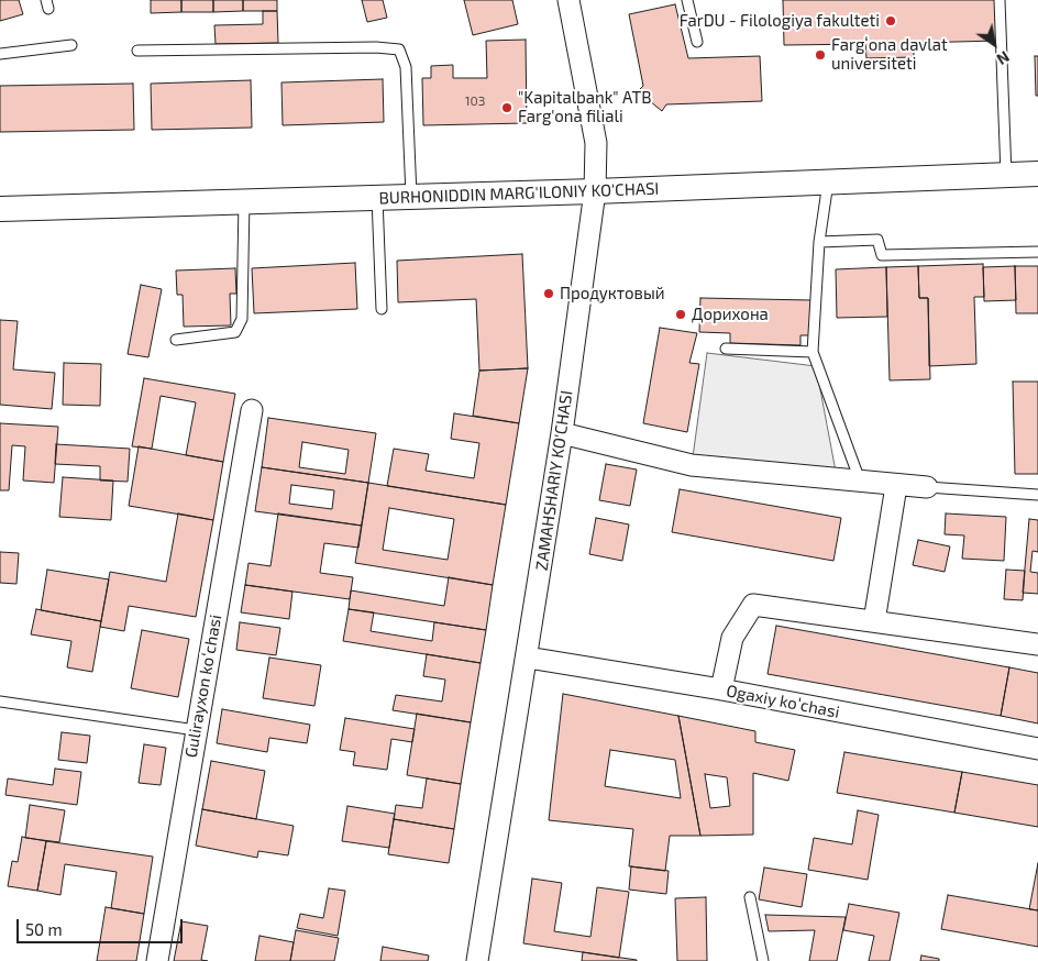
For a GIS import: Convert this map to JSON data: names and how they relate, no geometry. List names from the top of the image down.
{
  "streets": {
    "street": [
      "BURHONIDDIN MARG'ILONIY KO'CHASI",
      "ZAMAHSHARIY KO'CHASI",
      "Gulirayxon koʻchasi",
      "Ogaxiy koʻchasi"
    ]
  },
  "crossings": [
    ["BURHONIDDIN MARG'ILONIY KO'CHASI", "ZAMAHSHARIY KO'CHASI"],
    ["ZAMAHSHARIY KO'CHASI", "Ogaxiy koʻchasi"]
  ],
  "places": [
    "FarDU - Filologiya fakulteti",
    "Fargʻona davlat universiteti",
    "\"Kapitalbank\" АТB Farg'ona filiali",
    "Продуктовый",
    "Дорихона"
  ],
  "house_numbers": ["103"],
  "scale_bar": "50 m",
  "north": "bottom right"
}
